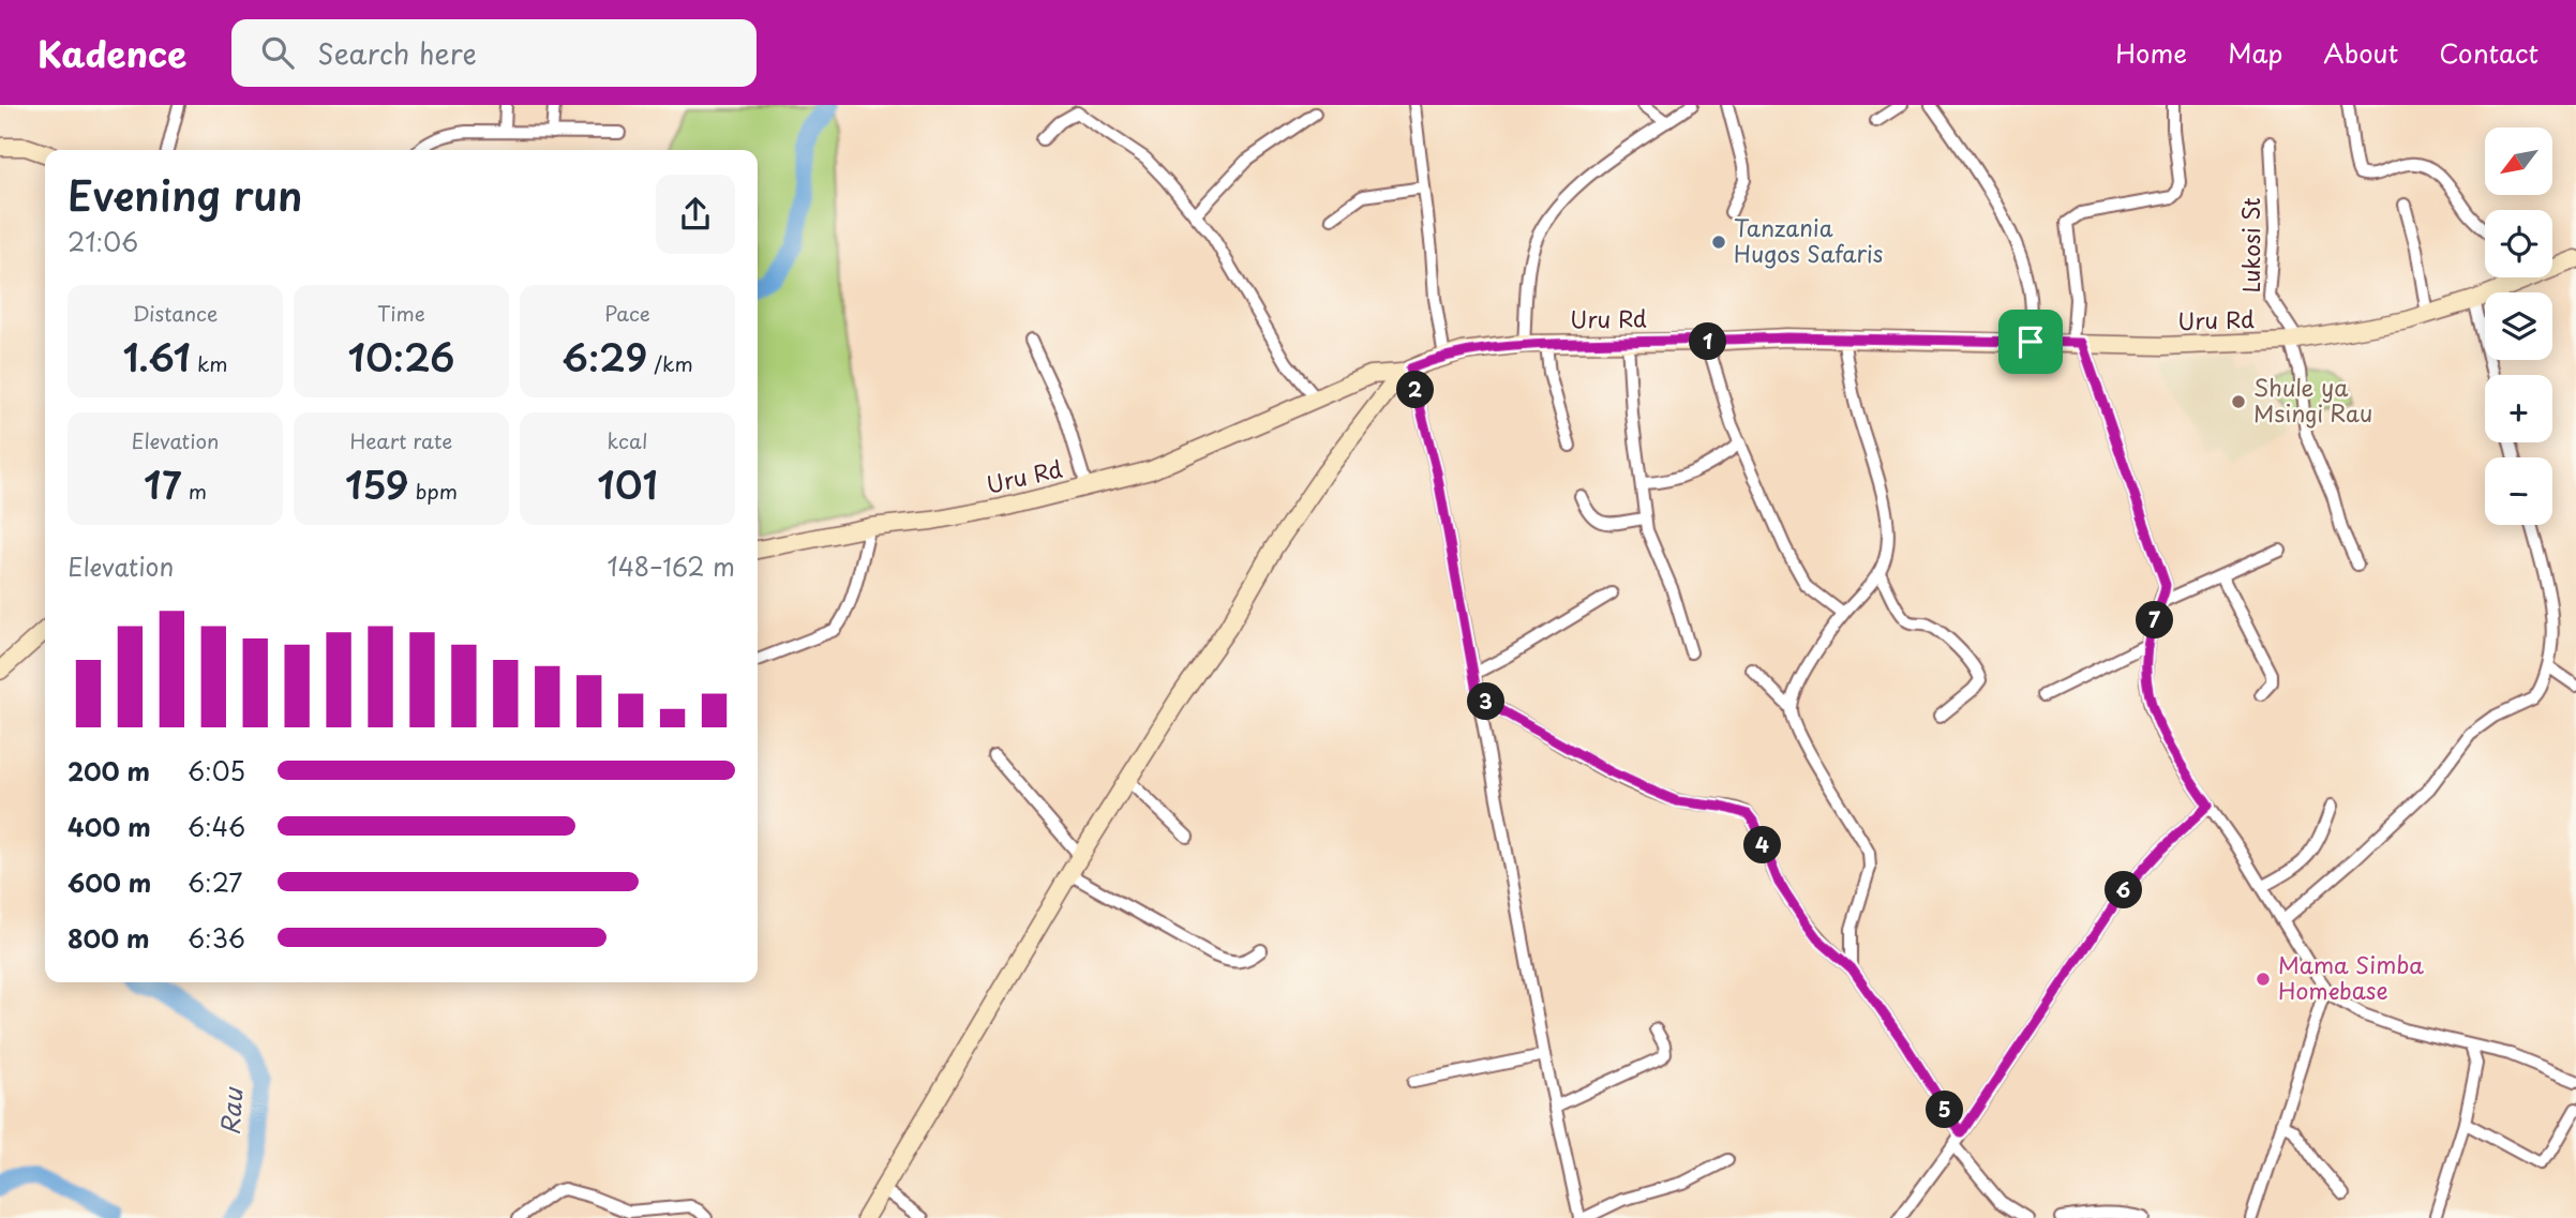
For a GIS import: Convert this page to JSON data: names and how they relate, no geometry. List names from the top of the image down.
{
  "streets": {
    "street": ["Lukosi St", "Uru Rd"]
  },
  "crossings": [
    ["Lukosi St", "Uru Rd"]
  ],
  "water": ["Rau"],
  "places": ["Tanzania Hugos Safaris", "Shule ya Msingi Rau", "Mama Simba Homebase"],
  "north": "bottom left",
  "page": {
    "header": "Kadence",
    "search": "Search here",
    "nav": [
      "Home",
      "Map",
      "About",
      "Contact"
    ],
    "map_buttons": ["+", "−"],
    "heading": ["Evening run", "21:06"],
    "stats": [
      ["Distance", "1.61 km"],
      ["Time", "10:26"],
      ["Pace", "6:29 /km"],
      ["Elevation", "17 m"],
      ["Heart rate", "159 bpm"],
      ["kcal", "101"]
    ],
    "pins": [
      "1",
      "2",
      "7",
      "3",
      "4",
      "6",
      "5"
    ],
    "chart": ["Elevation", "148–162 m"],
    "list": [
      {
        "name": "200 m",
        "note": "6:05"
      },
      {
        "name": "400 m",
        "note": "6:46"
      },
      {
        "name": "600 m",
        "note": "6:27"
      },
      {
        "name": "800 m",
        "note": "6:36"
      }
    ]
  }
}
